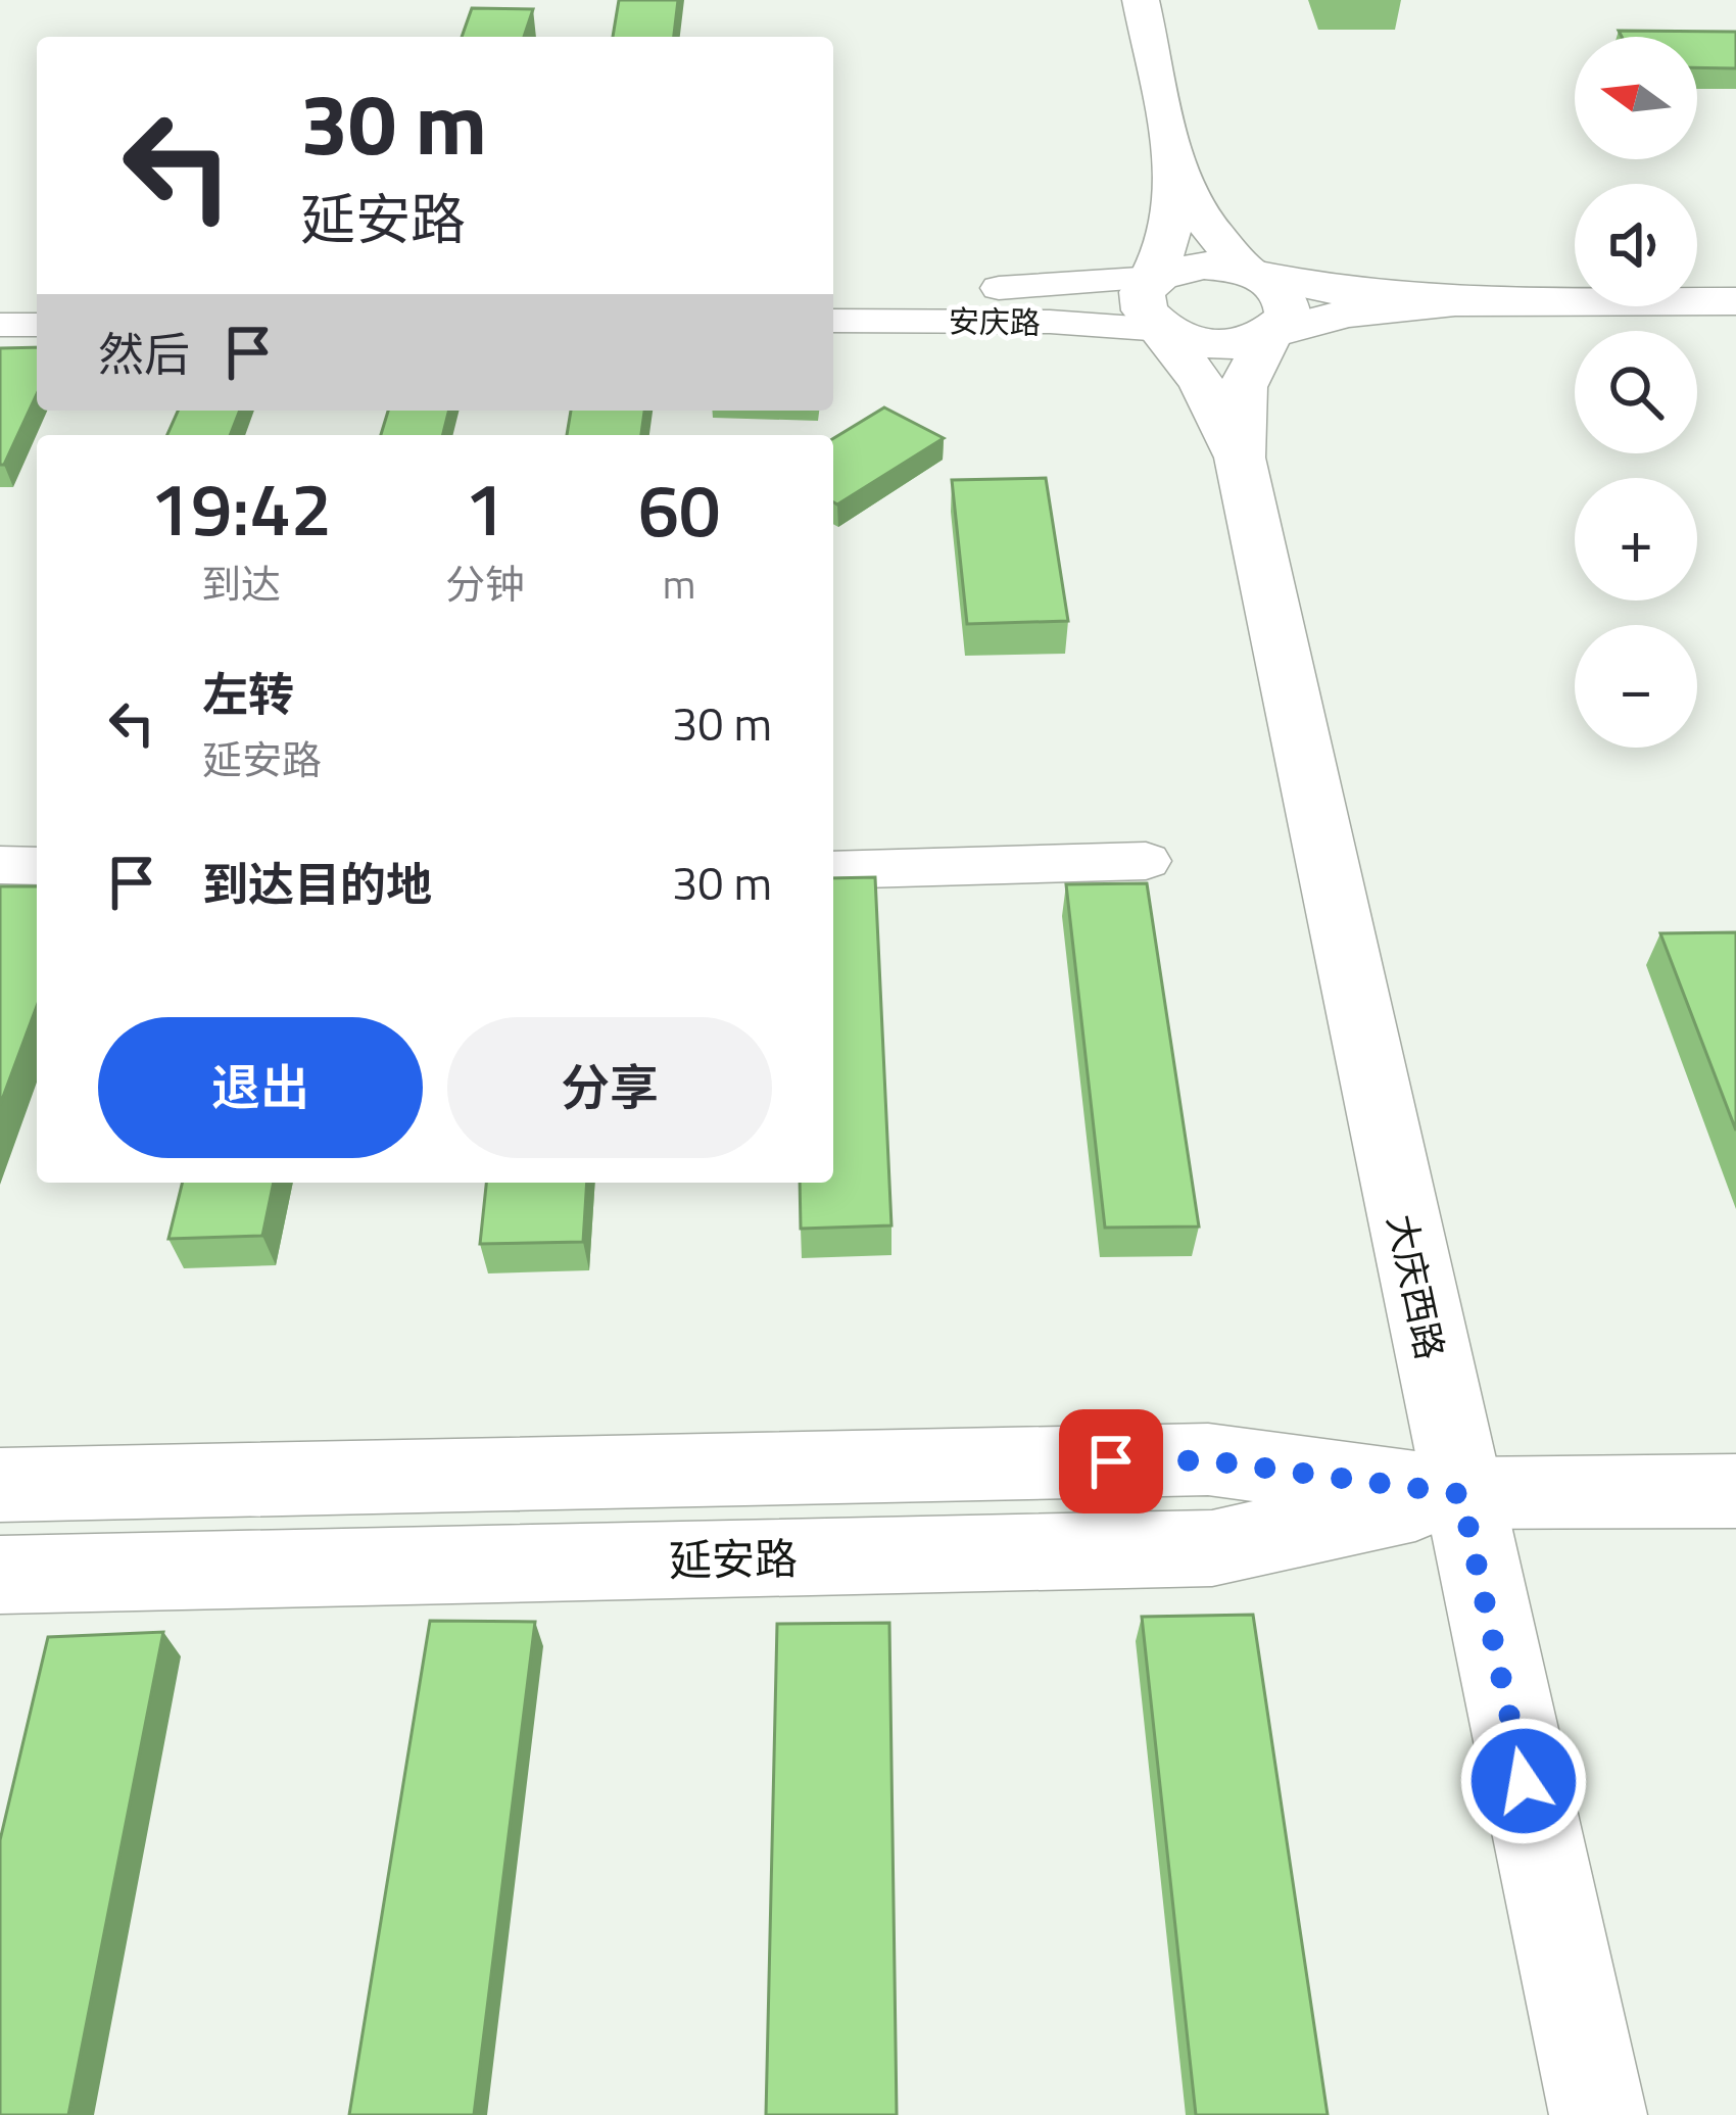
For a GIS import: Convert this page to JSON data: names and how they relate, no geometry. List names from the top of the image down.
{
  "streets": {
    "main road": ["大庆西路", "延安路"],
    "street": ["安庆路"]
  },
  "crossings": [
    ["大庆西路", "延安路"]
  ],
  "north": "left",
  "page": {
    "map_buttons": ["+", "−"],
    "turn": ["30 m", "延安路"],
    "then": "然后",
    "eta": [
      "19:42",
      "到达",
      "1",
      "分钟",
      "60",
      "m"
    ],
    "list": [
      {
        "name": "左转",
        "note": "延安路",
        "value": "30 m"
      },
      {
        "name": "到达目的地",
        "value": "30 m"
      }
    ],
    "buttons": ["退出", "分享"]
  }
}
